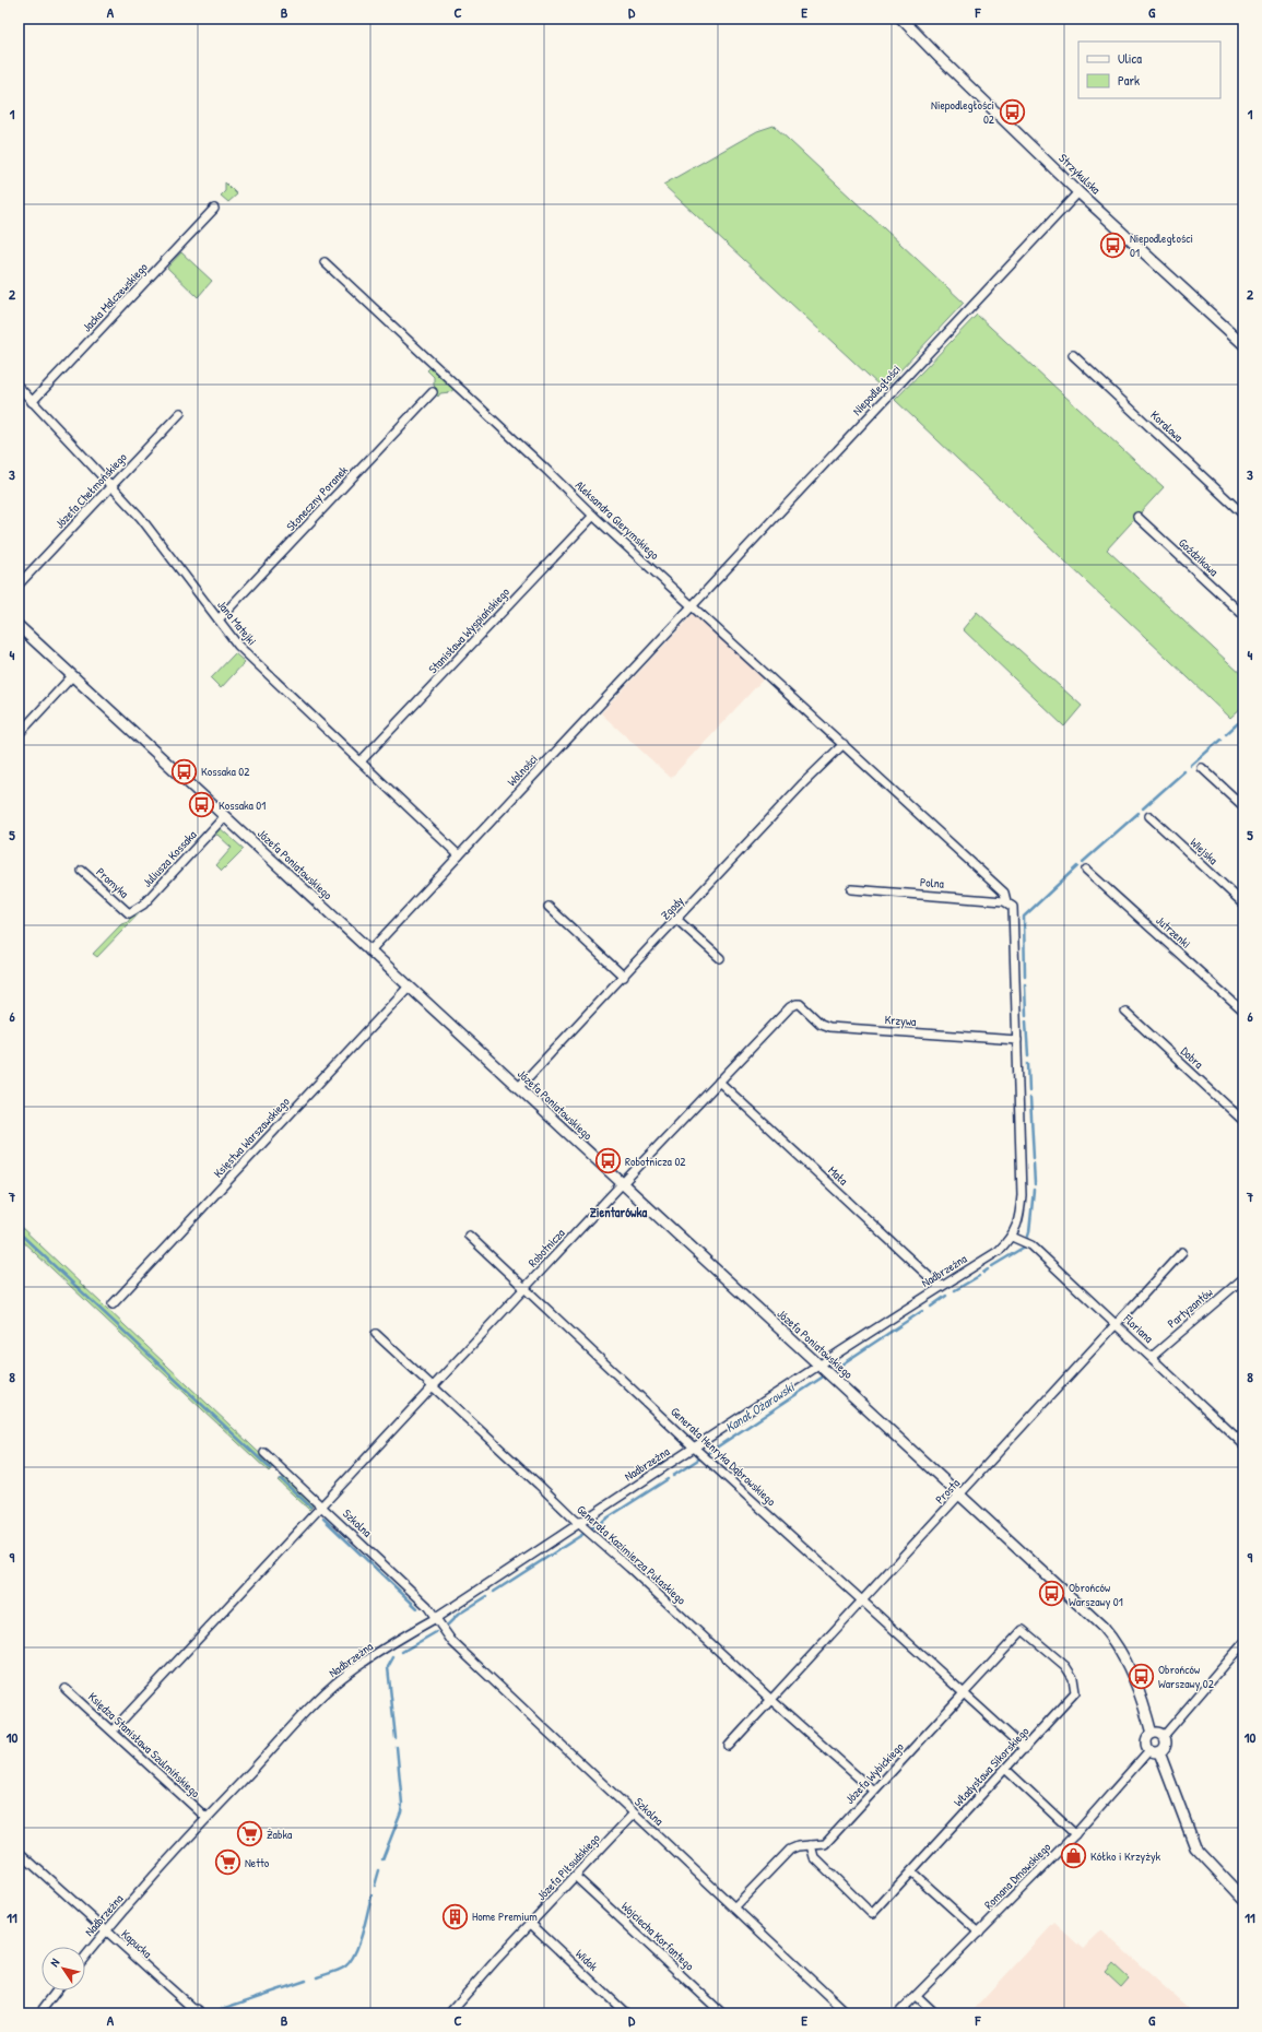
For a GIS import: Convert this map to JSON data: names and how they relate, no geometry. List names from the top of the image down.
{
  "streets": {
    "street": [
      "Strzykulska",
      "Jacka Malczewskiego",
      "Niepodległości",
      "Koralowa",
      "Józefa Chełmońskiego",
      "Słoneczny Poranek",
      "Aleksandra Gierymskiego",
      "Goździkowa",
      "Jana Matejki",
      "Stanisława Wyspiańskiego",
      "Wolności",
      "Wiejska",
      "Juliusza Kossaka",
      "Józefa Poniatowskiego",
      "Promyka",
      "Polna",
      "Zgody",
      "Jutrzenki",
      "Krzywa",
      "Dobra",
      "Księstwa Warszawskiego",
      "Mała",
      "Robotnicza",
      "Nadbrzeżna",
      "Partyzantów",
      "Floriana",
      "Generała Henryka Dąbrowskiego",
      "Prosta",
      "Szkolna",
      "Generała Kazimierza Pułaskiego",
      "Księdza Stanisława Szulmińskiego",
      "Władysława Sikorskiego",
      "Józefa Wybickiego",
      "Józefa Piłsudskiego",
      "Romana Dmowskiego",
      "Wojciecha Korfantego",
      "Kapucka",
      "Widok"
    ]
  },
  "crossings": [
    ["Strzykulska", "Niepodległości"],
    ["Jacka Malczewskiego", "Jana Matejki"],
    ["Niepodległości", "Aleksandra Gierymskiego"],
    ["Niepodległości", "Wolności"],
    ["Józefa Chełmońskiego", "Jana Matejki"],
    ["Słoneczny Poranek", "Jana Matejki"],
    ["Aleksandra Gierymskiego", "Stanisława Wyspiańskiego"],
    ["Aleksandra Gierymskiego", "Wolności"],
    ["Aleksandra Gierymskiego", "Polna"],
    ["Aleksandra Gierymskiego", "Zgody"],
    ["Aleksandra Gierymskiego", "Nadbrzeżna"],
    ["Jana Matejki", "Stanisława Wyspiańskiego"],
    ["Jana Matejki", "Wolności"],
    ["Wolności", "Józefa Poniatowskiego"],
    ["Juliusza Kossaka", "Józefa Poniatowskiego"],
    ["Juliusza Kossaka", "Promyka"],
    ["Józefa Poniatowskiego", "Zgody"],
    ["Józefa Poniatowskiego", "Księstwa Warszawskiego"],
    ["Józefa Poniatowskiego", "Robotnicza"],
    ["Józefa Poniatowskiego", "Nadbrzeżna"],
    ["Józefa Poniatowskiego", "Prosta"],
    ["Józefa Poniatowskiego", "Romana Dmowskiego"],
    ["Polna", "Nadbrzeżna"],
    ["Krzywa", "Robotnicza"],
    ["Krzywa", "Nadbrzeżna"],
    ["Mała", "Robotnicza"],
    ["Mała", "Nadbrzeżna"],
    ["Robotnicza", "Generała Henryka Dąbrowskiego"],
    ["Robotnicza", "Szkolna"],
    ["Robotnicza", "Generała Kazimierza Pułaskiego"],
    ["Robotnicza", "Księdza Stanisława Szulmińskiego"],
    ["Nadbrzeżna", "Floriana"],
    ["Nadbrzeżna", "Generała Henryka Dąbrowskiego"],
    ["Nadbrzeżna", "Szkolna"],
    ["Nadbrzeżna", "Generała Kazimierza Pułaskiego"],
    ["Nadbrzeżna", "Księdza Stanisława Szulmińskiego"],
    ["Nadbrzeżna", "Kapucka"],
    ["Partyzantów", "Floriana"],
    ["Floriana", "Prosta"],
    ["Generała Henryka Dąbrowskiego", "Prosta"],
    ["Generała Henryka Dąbrowskiego", "Władysława Sikorskiego"],
    ["Generała Henryka Dąbrowskiego", "Józefa Wybickiego"],
    ["Prosta", "Generała Kazimierza Pułaskiego"],
    ["Szkolna", "Józefa Wybickiego"],
    ["Szkolna", "Józefa Piłsudskiego"],
    ["Generała Kazimierza Pułaskiego", "Józefa Wybickiego"],
    ["Władysława Sikorskiego", "Józefa Wybickiego"],
    ["Józefa Piłsudskiego", "Wojciecha Korfantego"],
    ["Józefa Piłsudskiego", "Widok"]
  ],
  "districts": ["Zientarówka"],
  "water": ["Kanał Ożarowski"],
  "places": {
    "bus stop": [
      "Niepodległości 02",
      "Niepodległości 01",
      "Kossaka 02",
      "Kossaka 01",
      "Robotnicza 02",
      "Obrońców Warszawy 01",
      "Obrońców Warszawy 02"
    ],
    "supermarket": ["Żabka", "Netto"],
    "shop": ["Kółko i Krzyżyk"],
    "building": ["Home Premium"]
  },
  "legend": ["Ulica", "Park"],
  "north": "top left",
  "grid": {
    "columns": [
      "A",
      "B",
      "C",
      "D",
      "E",
      "F",
      "G"
    ],
    "rows": [
      "1",
      "2",
      "3",
      "4",
      "5",
      "6",
      "7",
      "8",
      "9",
      "10",
      "11"
    ]
  }
}
